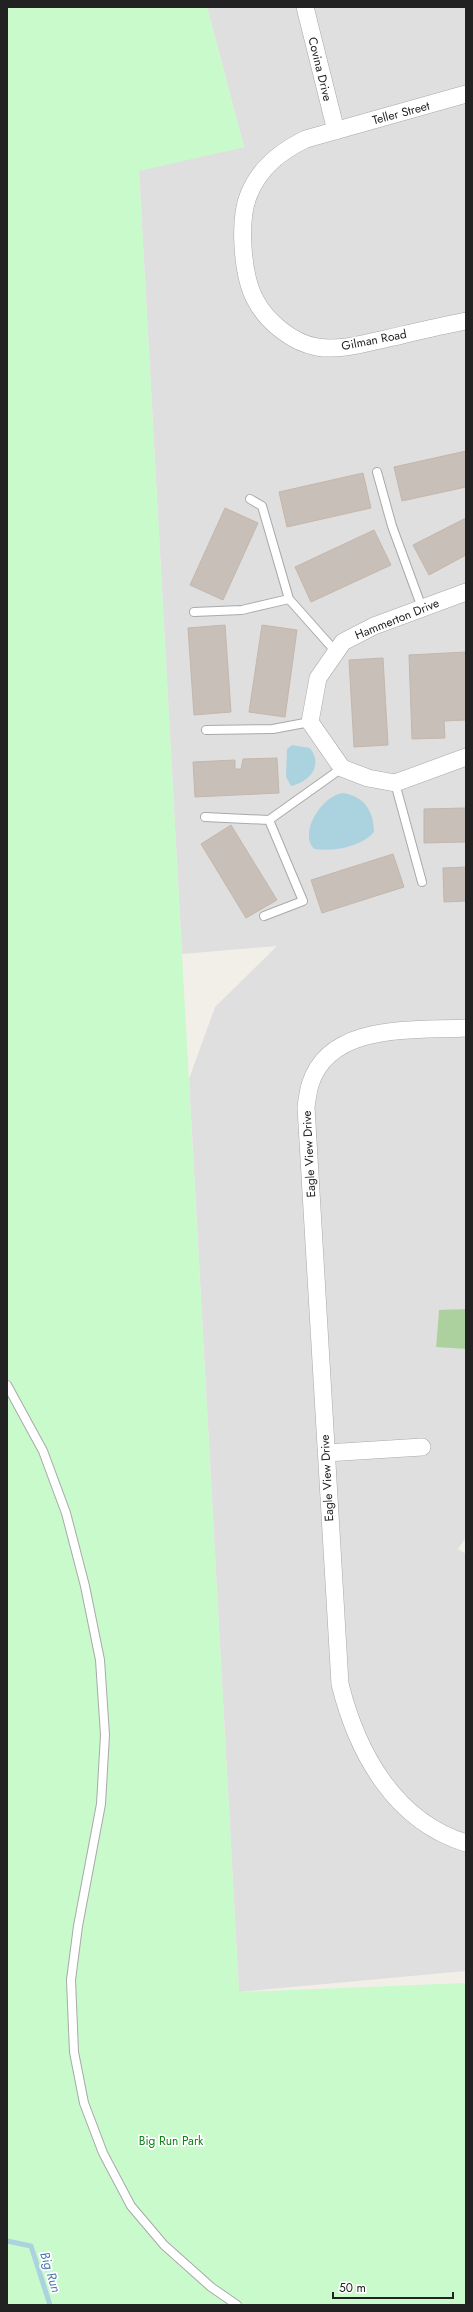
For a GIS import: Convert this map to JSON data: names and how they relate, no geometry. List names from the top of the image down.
{
  "streets": {
    "street": [
      "Covina Drive",
      "Teller Street",
      "Gilman Road",
      "Hammerton Drive",
      "Eagle View Drive"
    ]
  },
  "crossings": [
    ["Covina Drive", "Teller Street"],
    ["Covina Drive", "Gilman Road"],
    ["Teller Street", "Gilman Road"]
  ],
  "water": ["Big Run"],
  "parks": ["Big Run Park"],
  "scale_bar": "50 m"
}
